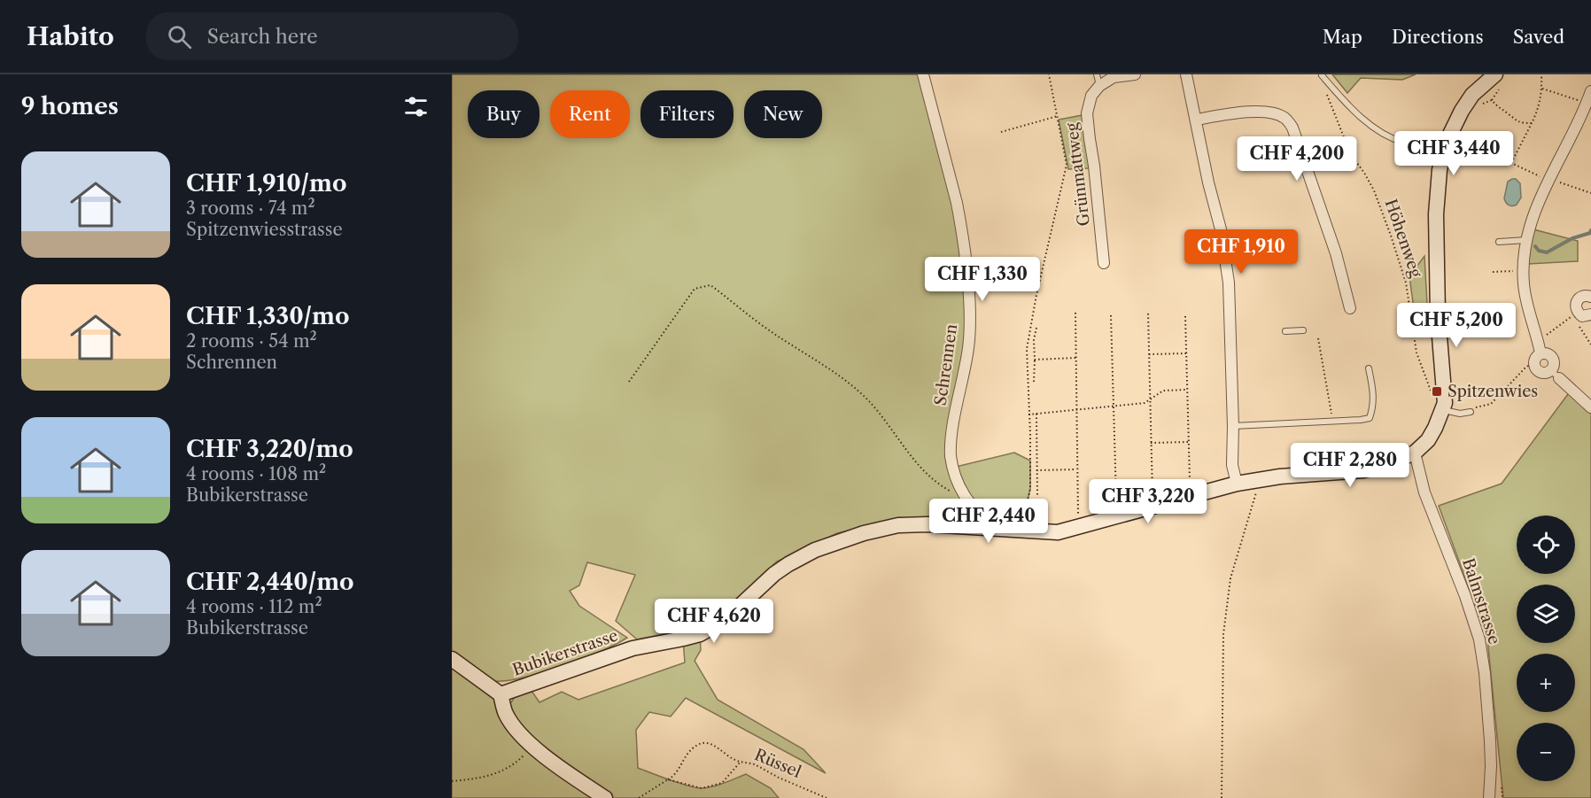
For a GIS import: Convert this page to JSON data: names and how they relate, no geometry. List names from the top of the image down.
{
  "streets": {
    "street": [
      "Grünmattweg",
      "Schrennen",
      "Balmstrasse",
      "Bubikerstrasse"
    ],
    "path": ["Höhenweg", "Rüssel"]
  },
  "crossings": [
    ["Schrennen", "Bubikerstrasse"],
    ["Balmstrasse", "Bubikerstrasse"]
  ],
  "places": {
    "transit": ["Spitzenwies"]
  },
  "page": {
    "header": "Habito",
    "search": "Search here",
    "nav": ["Map", "Directions", "Saved"],
    "heading": "9 homes",
    "chip": [
      "Buy",
      "Rent",
      "Filters",
      "New"
    ],
    "price": [
      "CHF 3,440",
      "CHF 4,200",
      "CHF 1,910",
      "CHF 1,330",
      "CHF 5,200",
      "CHF 2,280",
      "CHF 3,220",
      "CHF 2,440",
      "CHF 4,620"
    ],
    "list": [
      {
        "name": "CHF 1,910/mo",
        "note": "3 rooms · 74 m² · Spitzenwiesstrasse"
      },
      {
        "name": "CHF 1,330/mo",
        "note": "2 rooms · 54 m² · Schrennen"
      },
      {
        "name": "CHF 3,220/mo",
        "note": "4 rooms · 108 m² · Bubikerstrasse"
      },
      {
        "name": "CHF 2,440/mo",
        "note": "4 rooms · 112 m² · Bubikerstrasse"
      }
    ],
    "map_buttons": ["+", "−"]
  }
}
